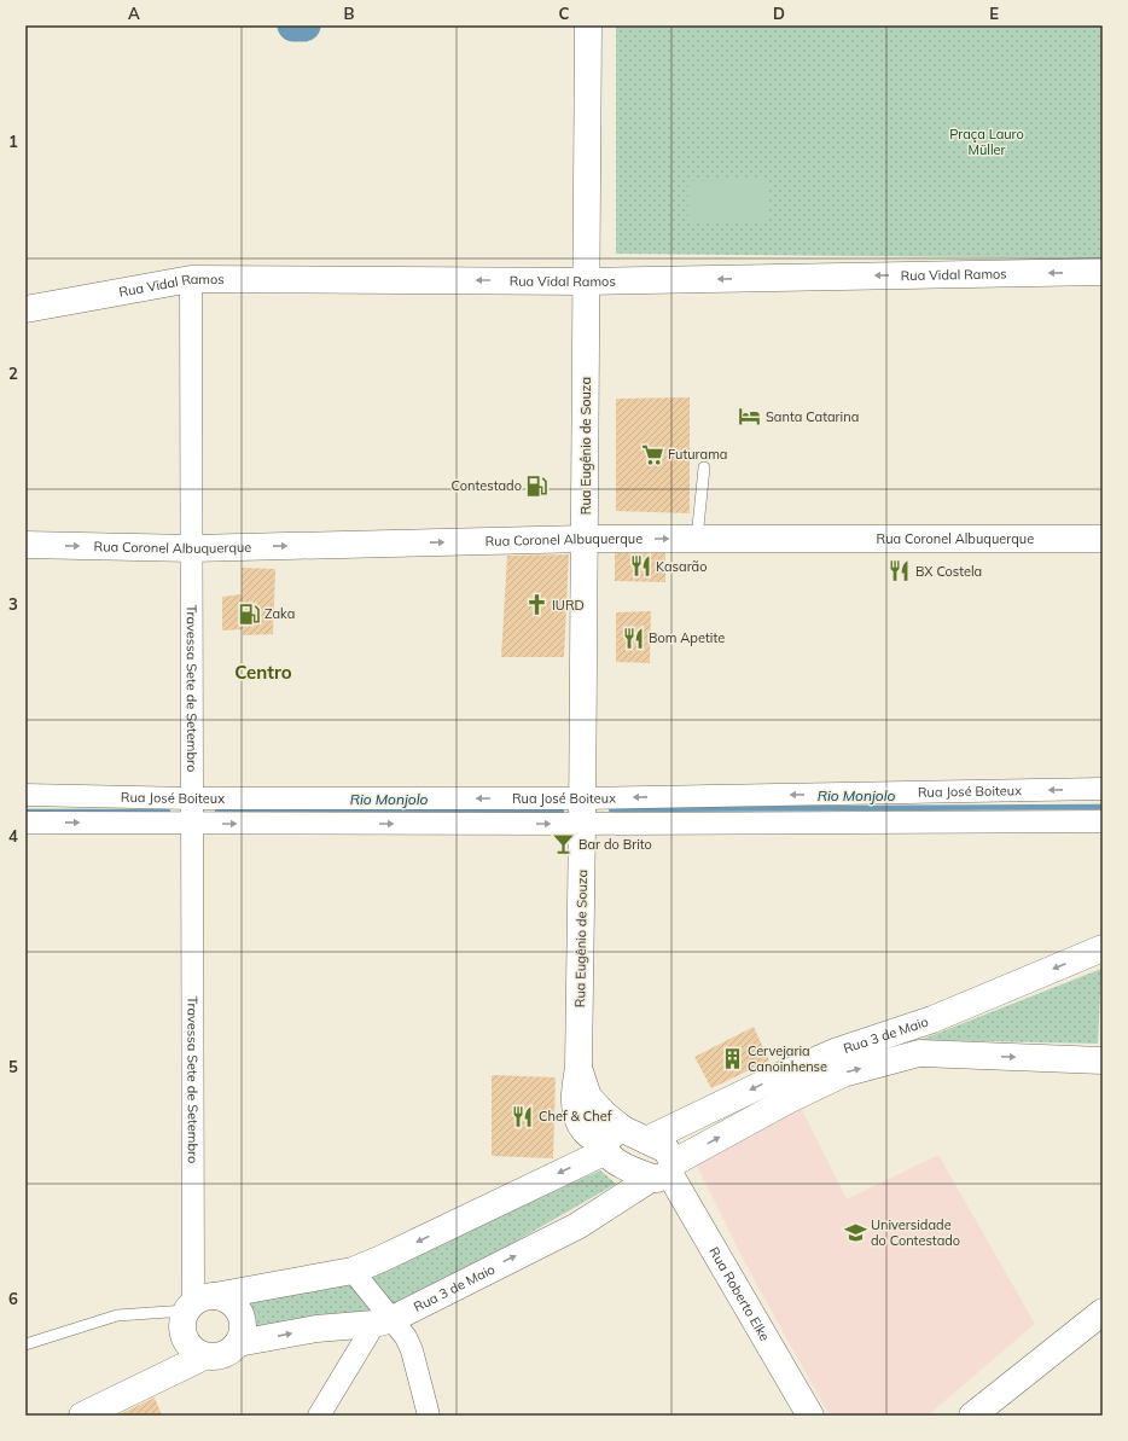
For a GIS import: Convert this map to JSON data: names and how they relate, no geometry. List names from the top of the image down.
{
  "streets": {
    "street": [
      "Rua Vidal Ramos",
      "Rua Eugênio de Souza",
      "Rua Coronel Albuquerque",
      "Travessa Sete de Setembro",
      "Rua José Boiteux",
      "Rua 3 de Maio",
      "Rua Roberto Elke"
    ]
  },
  "crossings": [
    ["Rua Vidal Ramos", "Rua Eugênio de Souza"],
    ["Rua Vidal Ramos", "Travessa Sete de Setembro"],
    ["Rua Eugênio de Souza", "Rua Coronel Albuquerque"],
    ["Rua Eugênio de Souza", "Rua José Boiteux"],
    ["Rua Eugênio de Souza", "Rua 3 de Maio"],
    ["Rua Eugênio de Souza", "Rua Roberto Elke"],
    ["Rua Coronel Albuquerque", "Travessa Sete de Setembro"],
    ["Travessa Sete de Setembro", "Rua José Boiteux"],
    ["Travessa Sete de Setembro", "Rua 3 de Maio"],
    ["Rua 3 de Maio", "Rua Roberto Elke"]
  ],
  "one_way": ["Rua Vidal Ramos", "Rua Coronel Albuquerque"],
  "districts": ["Centro"],
  "water": ["Rio Monjolo"],
  "parks": ["Praça Lauro Müller"],
  "places": {
    "hotel": ["Santa Catarina"],
    "supermarket": ["Futurama"],
    "fuel station": ["Contestado", "Zaka"],
    "restaurant": [
      "Kasarão",
      "BX Costela",
      "Bom Apetite",
      "Chef & Chef"
    ],
    "church": ["IURD"],
    "bar": ["Bar do Brito"],
    "building": ["Cervejaria Canoinhense"],
    "school or university": ["Universidade do Contestado"]
  },
  "grid": {
    "columns": [
      "A",
      "B",
      "C",
      "D",
      "E"
    ],
    "rows": [
      "1",
      "2",
      "3",
      "4",
      "5",
      "6"
    ]
  }
}
